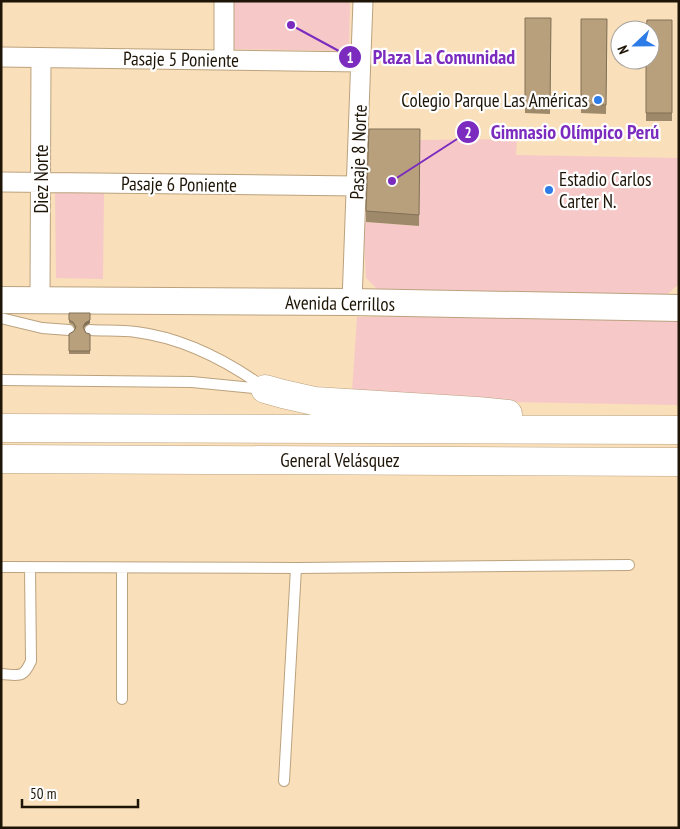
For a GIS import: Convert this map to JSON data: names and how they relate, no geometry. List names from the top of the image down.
{
  "streets": {
    "highway": ["General Velásquez"],
    "main road": ["Avenida Cerrillos"],
    "street": [
      "Pasaje 5 Poniente",
      "Pasaje 8 Norte",
      "Diez Norte",
      "Pasaje 6 Poniente"
    ]
  },
  "crossings": [
    ["Pasaje 5 Poniente", "Pasaje 8 Norte"],
    ["Pasaje 5 Poniente", "Diez Norte"],
    ["Pasaje 8 Norte", "Pasaje 6 Poniente"],
    ["Pasaje 8 Norte", "Avenida Cerrillos"],
    ["Diez Norte", "Pasaje 6 Poniente"],
    ["Diez Norte", "Avenida Cerrillos"]
  ],
  "places": [
    "Plaza La Comunidad",
    "Colegio Parque Las Américas",
    "Gimnasio Olímpico Perú",
    "Estadio Carlos Carter N."
  ],
  "scale_bar": "50 m",
  "north": "left"
}
